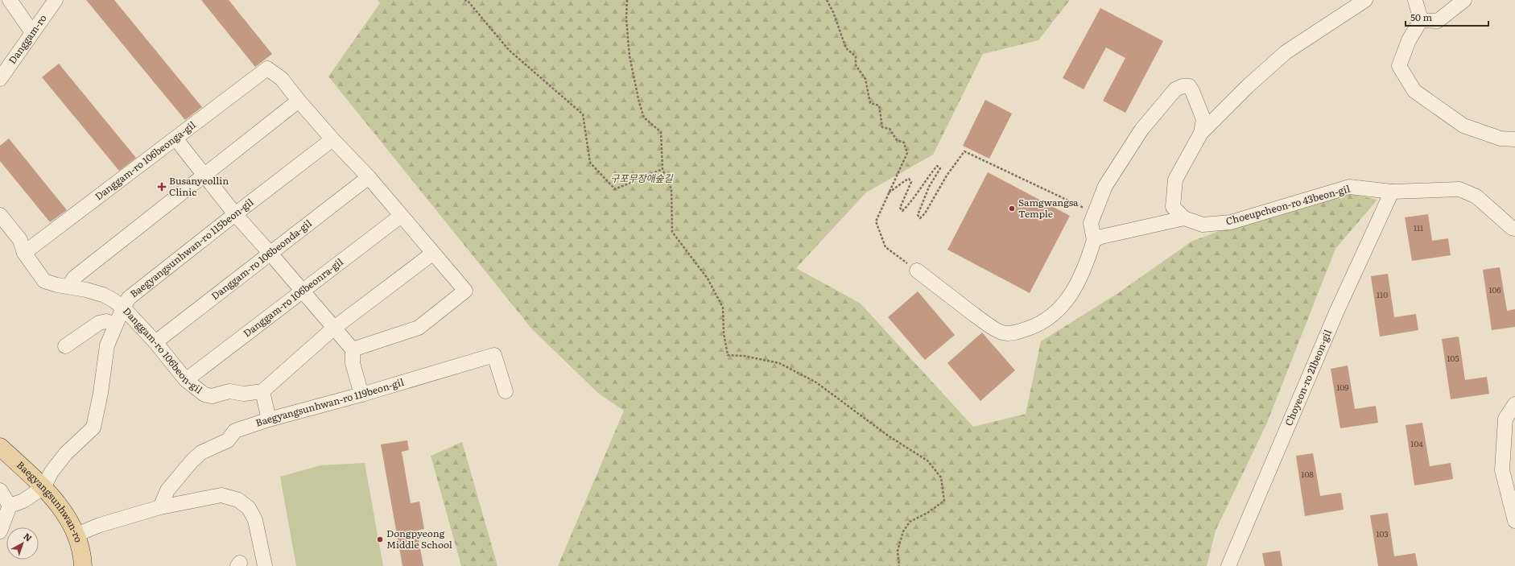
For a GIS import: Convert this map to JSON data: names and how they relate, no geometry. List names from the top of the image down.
{
  "streets": {
    "main road": ["Baegyangsunhwan-ro"],
    "street": [
      "Danggam-ro",
      "Danggam-ro 106beonga-gil",
      "Choeupcheon-ro 43beon-gil",
      "Baegyangsunhwan-ro 115beon-gil",
      "Danggam-ro 106beonda-gil",
      "Danggam-ro 106beonra-gil",
      "Danggam-ro 106beon-gil",
      "Choyeon-ro 21beon-gil",
      "Baegyangsunhwan-ro 119beon-gil"
    ]
  },
  "crossings": [
    ["Danggam-ro 106beonga-gil", "Danggam-ro 106beon-gil"],
    ["Choeupcheon-ro 43beon-gil", "Choyeon-ro 21beon-gil"],
    ["Baegyangsunhwan-ro 115beon-gil", "Danggam-ro 106beon-gil"],
    ["Baegyangsunhwan-ro 115beon-gil", "Baegyangsunhwan-ro"],
    ["Danggam-ro 106beonda-gil", "Danggam-ro 106beon-gil"],
    ["Danggam-ro 106beonra-gil", "Danggam-ro 106beon-gil"]
  ],
  "parks": ["구포무장애숲길"],
  "places": {
    "health": ["Busanyeollin Clinic"],
    "other": ["Samgwangsa Temple", "Dongpyeong Middle School"]
  },
  "house_numbers": [
    "111",
    "106",
    "110",
    "105",
    "109",
    "104",
    "108",
    "103"
  ],
  "scale_bar": "50 m",
  "north": "top right"
}
